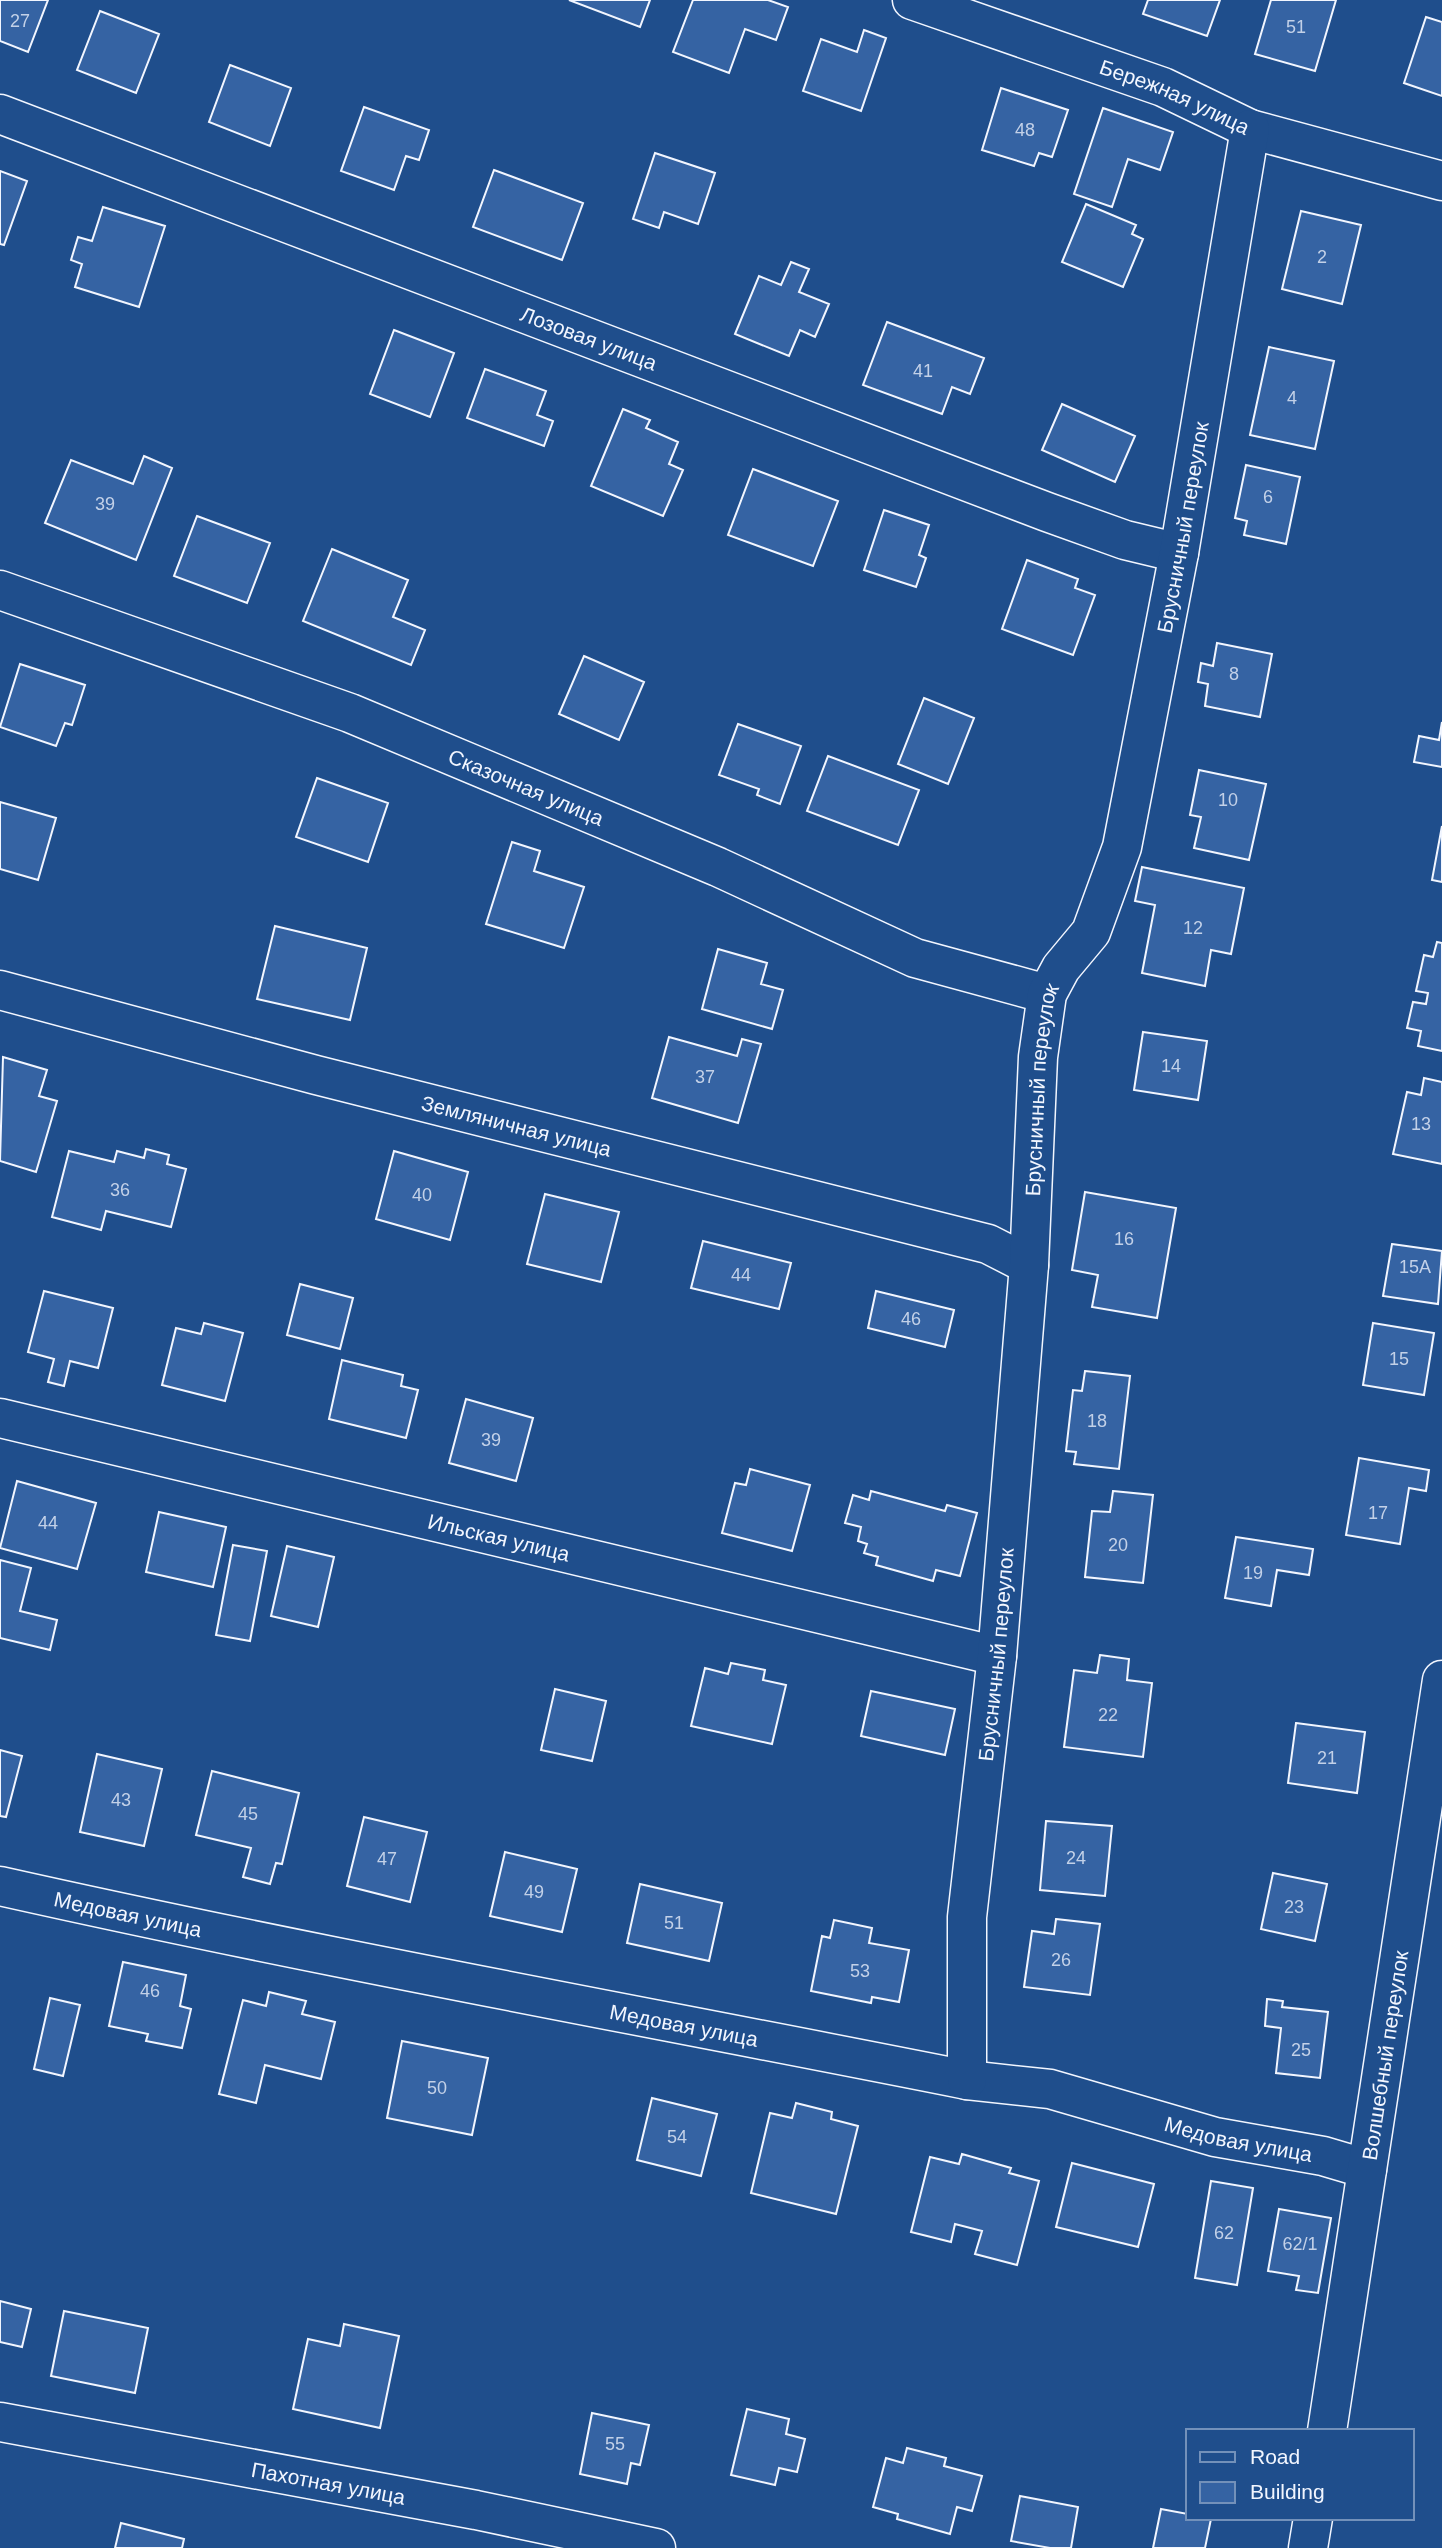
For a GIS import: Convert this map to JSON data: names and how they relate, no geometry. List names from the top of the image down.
{
  "streets": {
    "street": [
      "Бережная улица",
      "Лозовая улица",
      "Брусничный переулок",
      "Сказочная улица",
      "Земляничная улица",
      "Ильская улица",
      "Медовая улица",
      "Волшебный переулок",
      "Пахотная улица"
    ]
  },
  "crossings": [
    ["Бережная улица", "Брусничный переулок"],
    ["Лозовая улица", "Брусничный переулок"],
    ["Брусничный переулок", "Сказочная улица"],
    ["Брусничный переулок", "Земляничная улица"],
    ["Брусничный переулок", "Ильская улица"],
    ["Брусничный переулок", "Медовая улица"],
    ["Медовая улица", "Волшебный переулок"]
  ],
  "house_numbers": [
    "27",
    "51",
    "48",
    "2",
    "41",
    "4",
    "6",
    "39",
    "8",
    "10",
    "12",
    "14",
    "37",
    "13",
    "36",
    "40",
    "16",
    "15А",
    "44",
    "46",
    "15",
    "18",
    "39",
    "17",
    "44",
    "20",
    "19",
    "22",
    "21",
    "43",
    "45",
    "24",
    "47",
    "49",
    "23",
    "51",
    "26",
    "53",
    "46",
    "25",
    "50",
    "54",
    "62",
    "62/1",
    "55"
  ],
  "legend": ["Road", "Building"]
}
